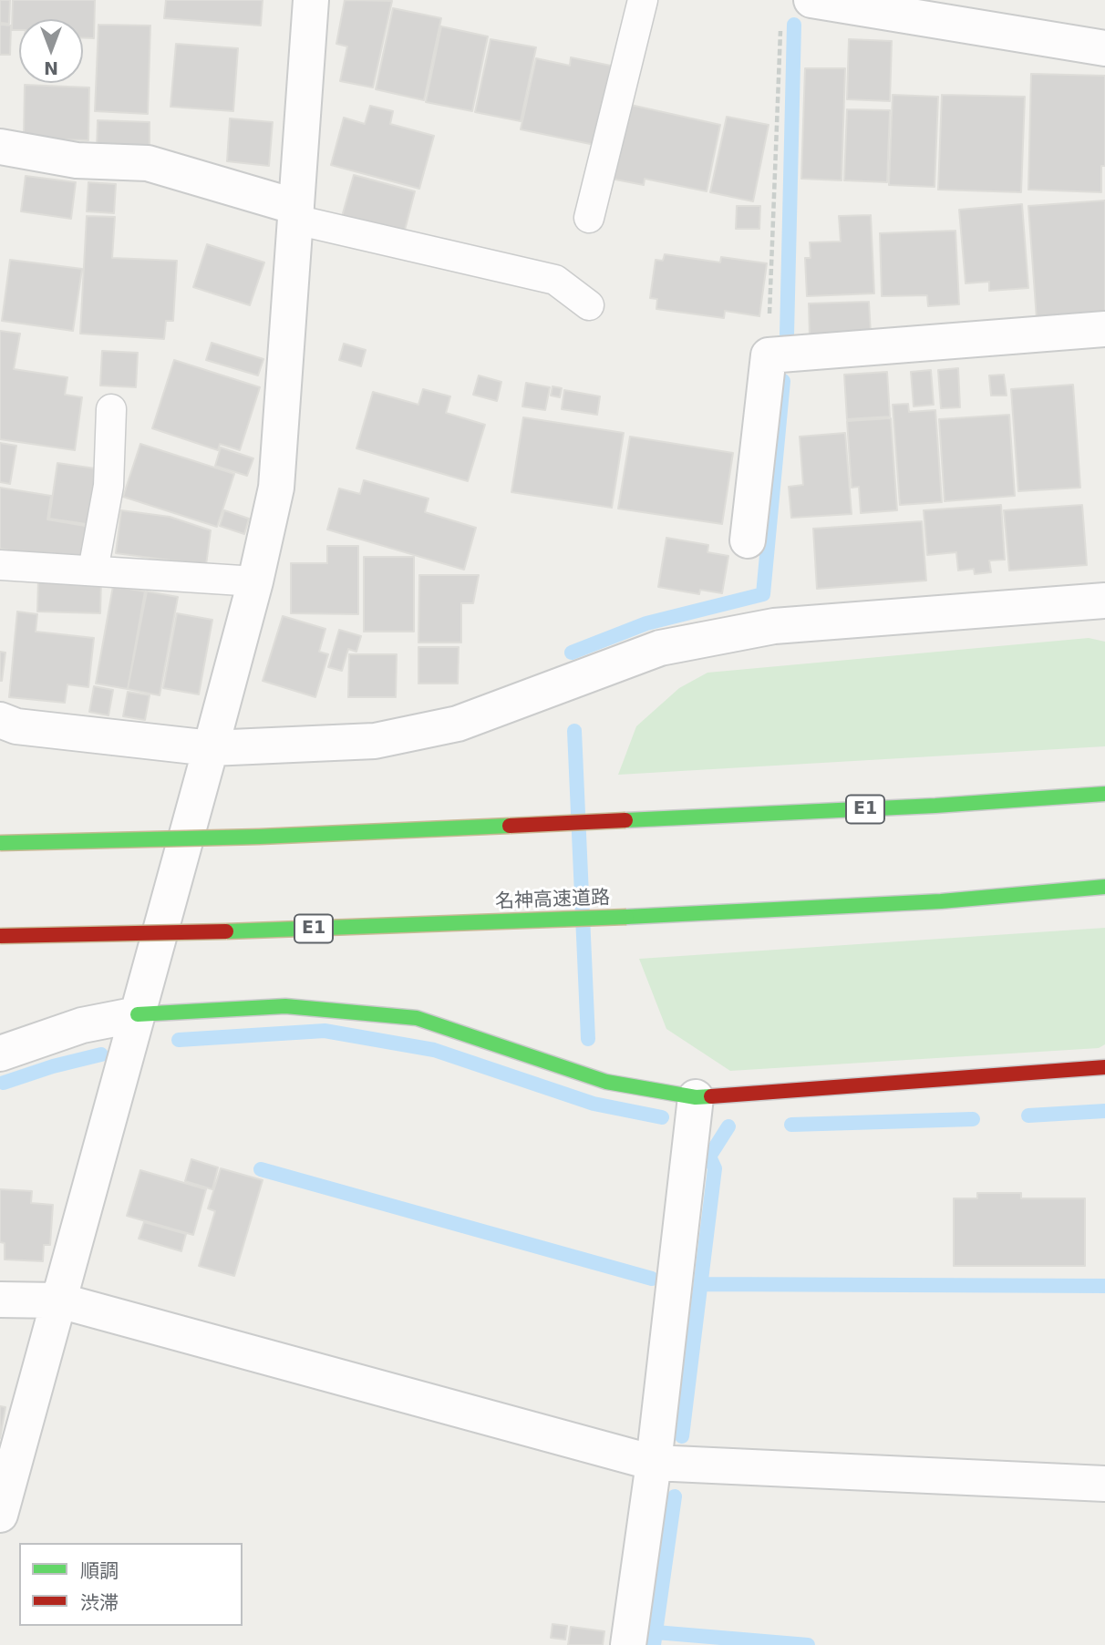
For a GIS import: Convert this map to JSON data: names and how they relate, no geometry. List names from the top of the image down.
{
  "streets": {
    "main road": ["E1", "名神高速道路"]
  },
  "legend": ["順調", "渋滞"],
  "north": "bottom"
}
